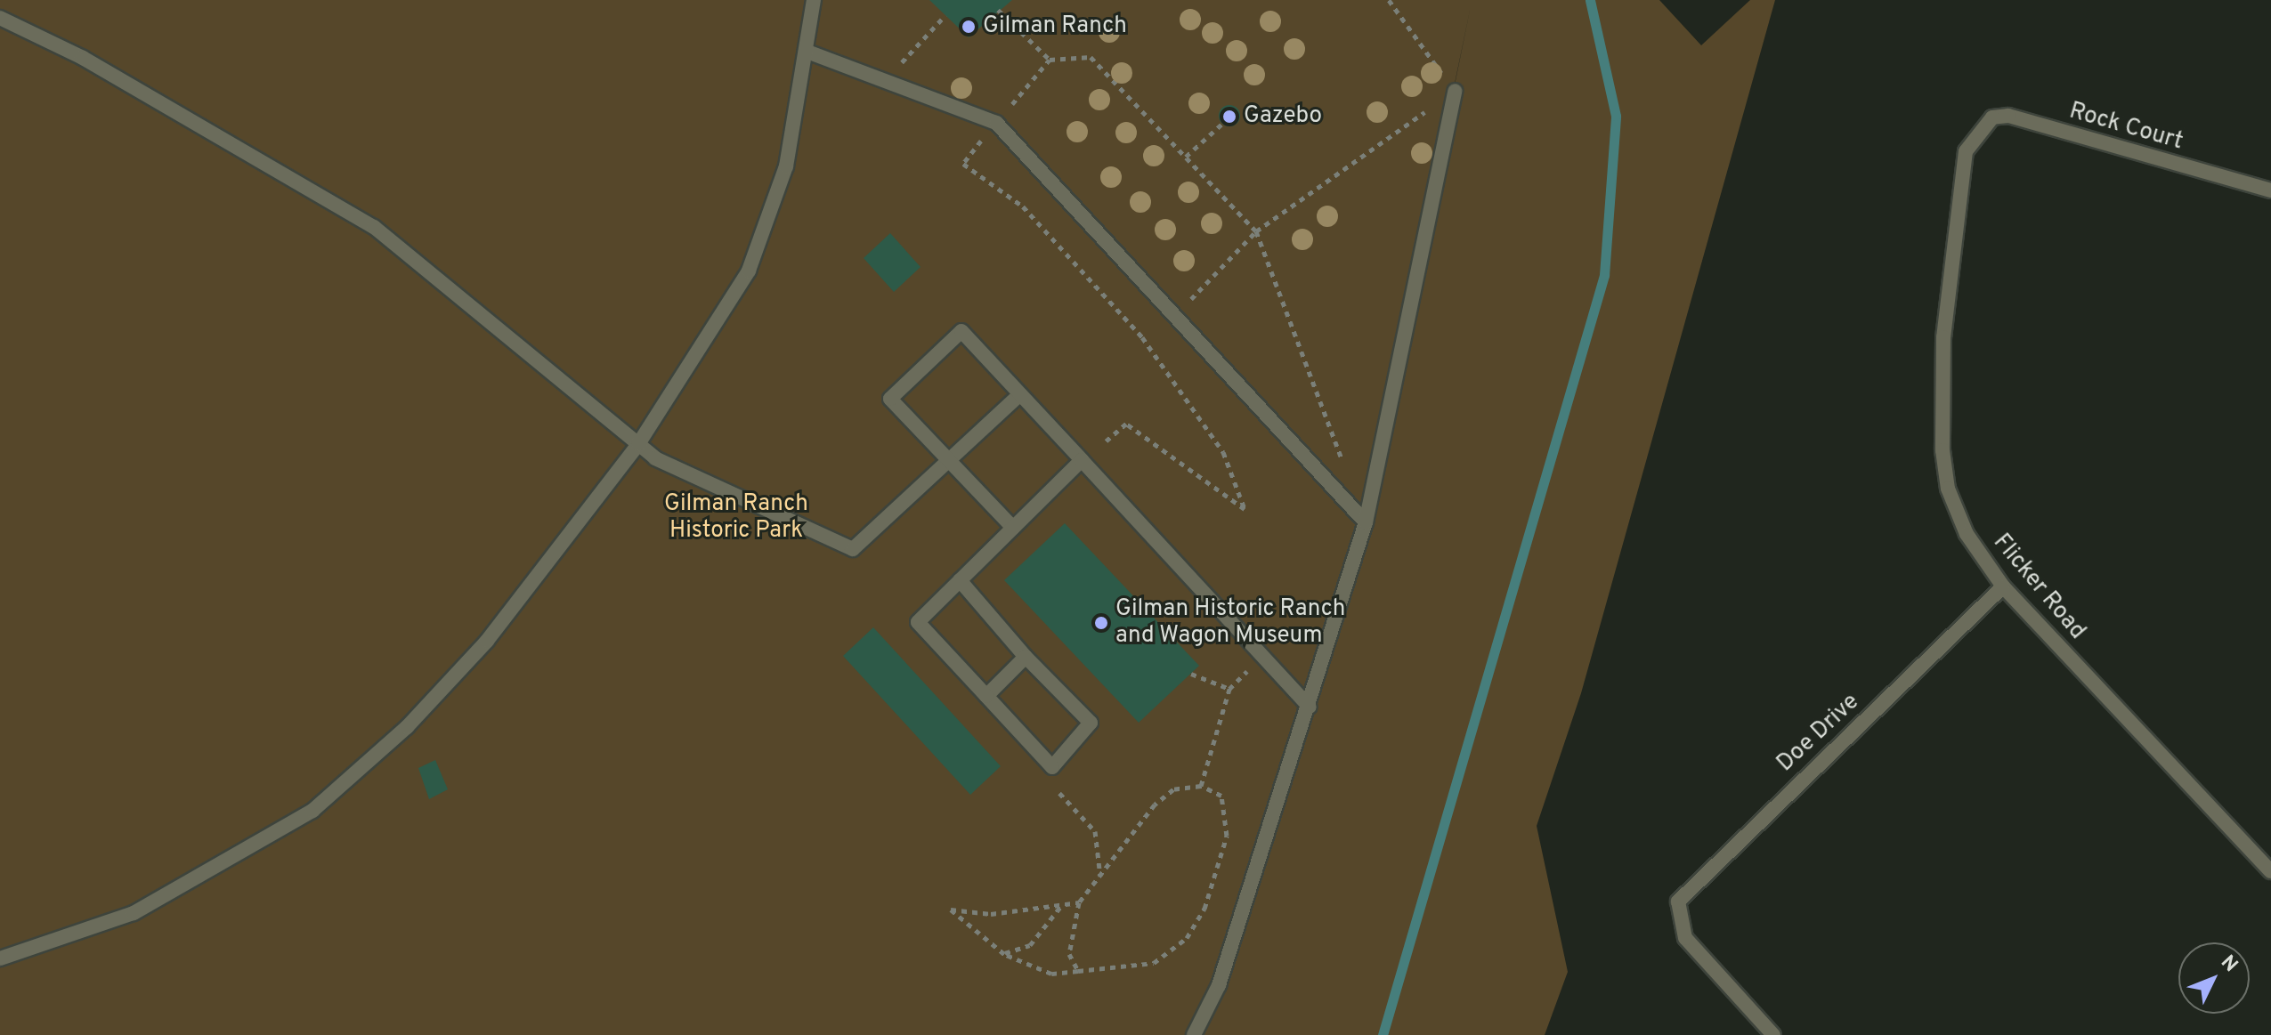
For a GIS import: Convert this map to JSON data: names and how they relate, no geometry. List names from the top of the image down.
{
  "streets": {
    "street": ["Rock Court", "Flicker Road", "Doe Drive"]
  },
  "crossings": [
    ["Rock Court", "Flicker Road"],
    ["Flicker Road", "Doe Drive"]
  ],
  "parks": ["Gilman Ranch Historic Park"],
  "places": ["Gilman Ranch", "Gazebo", "Gilman Historic Ranch and Wagon Museum"],
  "north": "top right"
}
